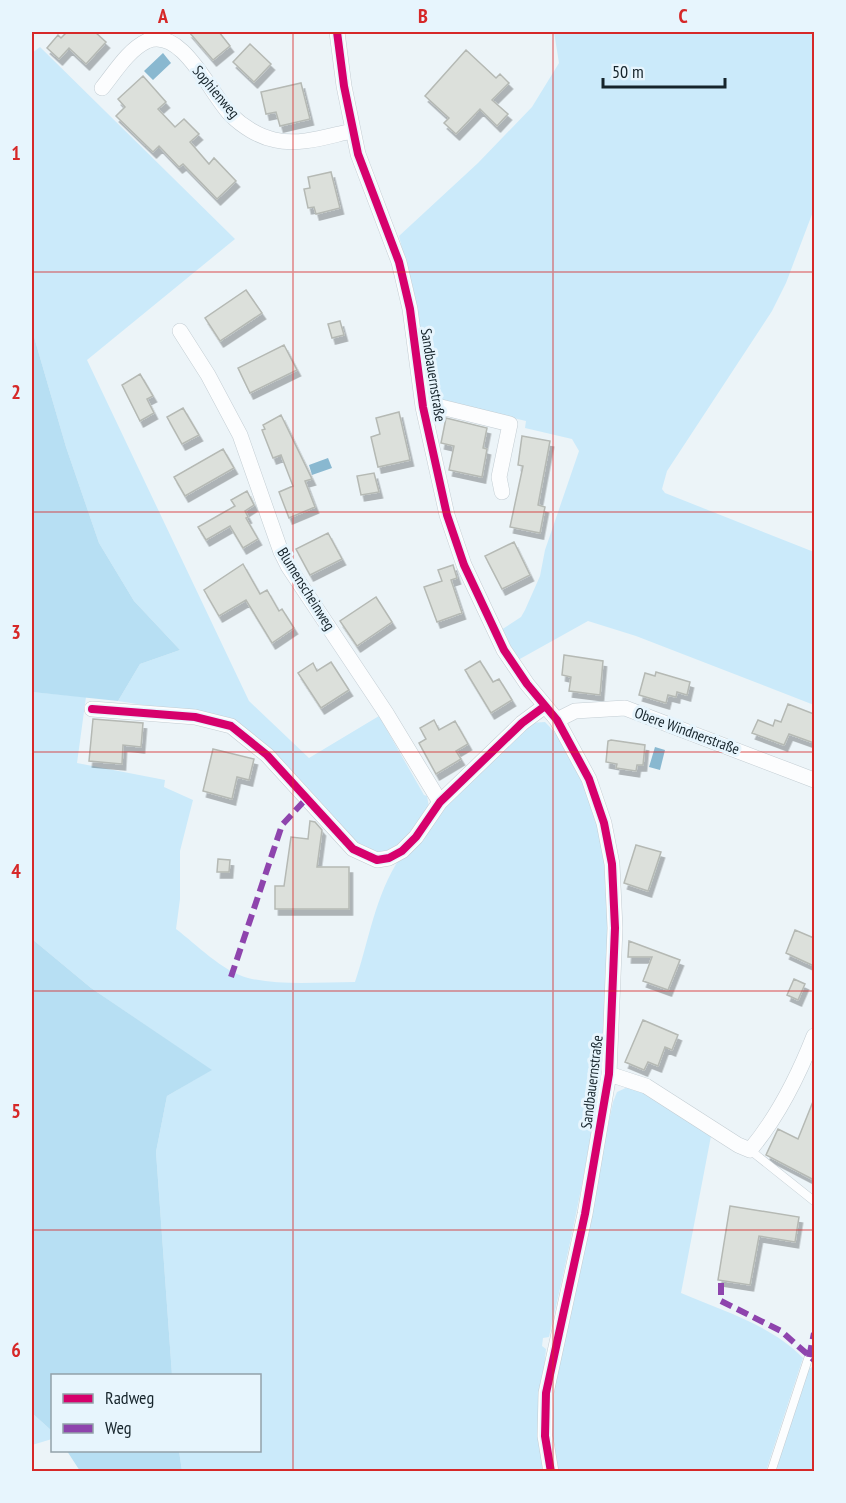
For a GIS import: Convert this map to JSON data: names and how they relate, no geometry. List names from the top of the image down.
{
  "streets": {
    "street": [
      "Sophienweg",
      "Sandbauernstraße",
      "Blumenscheinweg",
      "Obere Windnerstraße"
    ]
  },
  "crossings": [
    ["Sophienweg", "Sandbauernstraße"],
    ["Sandbauernstraße", "Obere Windnerstraße"]
  ],
  "legend": ["Radweg", "Weg"],
  "scale_bar": "50 m",
  "grid": {
    "columns": ["A", "B", "C"],
    "rows": [
      "1",
      "2",
      "3",
      "4",
      "5",
      "6"
    ]
  }
}
